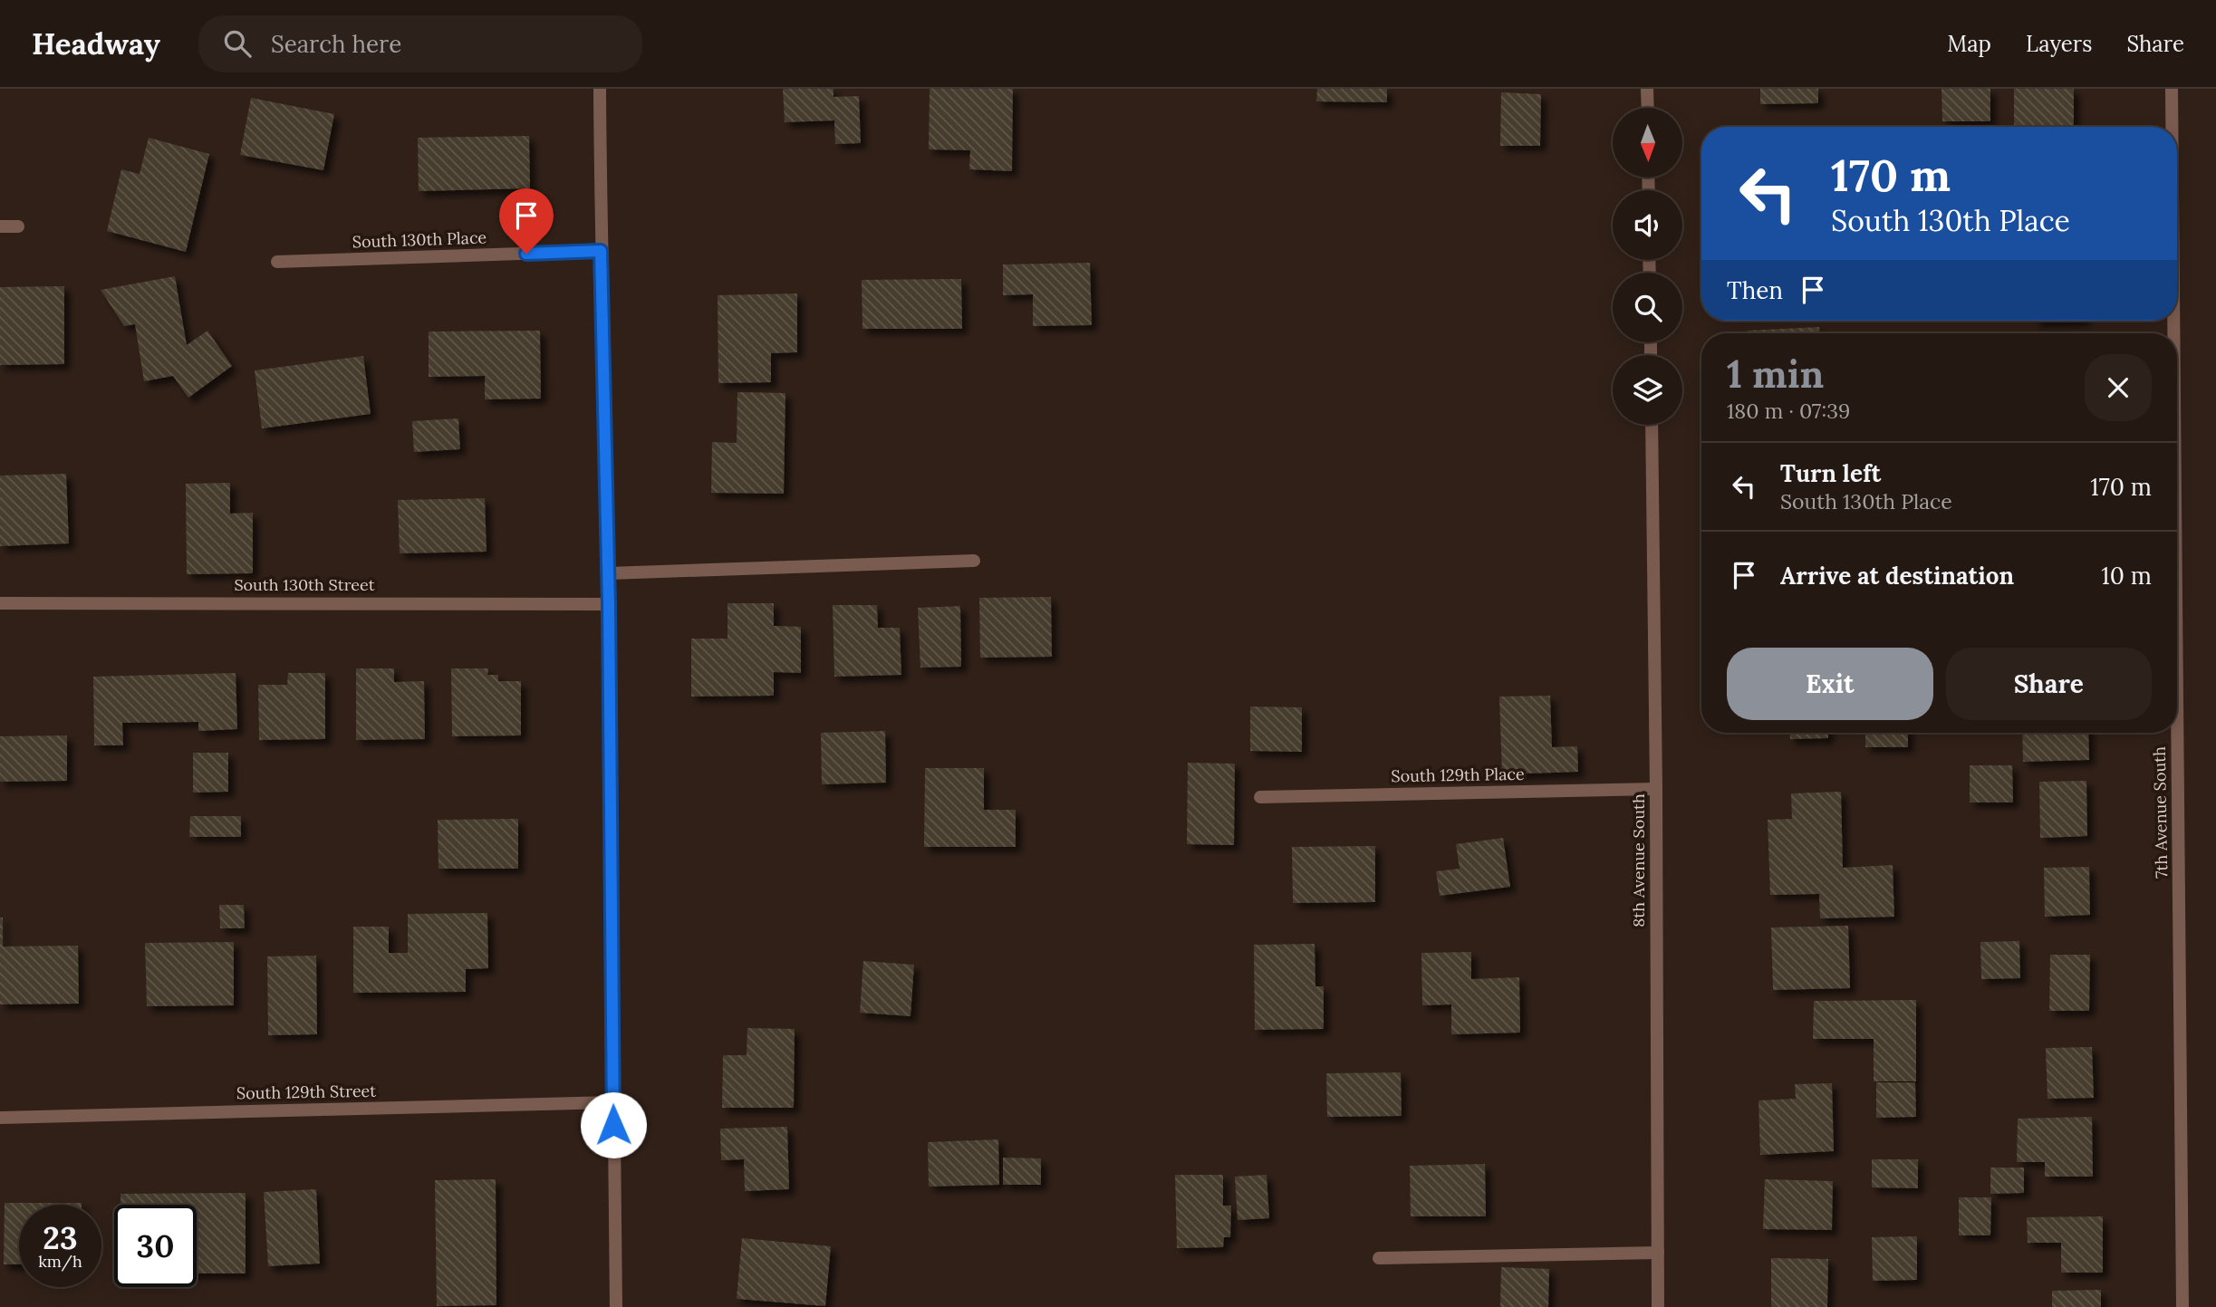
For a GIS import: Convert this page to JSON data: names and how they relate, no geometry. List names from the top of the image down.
{
  "streets": {
    "street": [
      "South 130th Place",
      "South 130th Street",
      "South 129th Place",
      "7th Avenue South",
      "8th Avenue South",
      "South 129th Street"
    ]
  },
  "crossings": [
    ["South 129th Place", "8th Avenue South"]
  ],
  "north": "bottom",
  "page": {
    "header": "Headway",
    "search": "Search here",
    "nav": ["Map", "Layers", "Share"],
    "turn": ["170 m", "South 130th Place"],
    "then": "Then",
    "heading": ["1 min", "180 m · 07:39"],
    "list": [
      {
        "name": "Turn left",
        "note": "South 130th Place",
        "value": "170 m"
      },
      {
        "name": "Arrive at destination",
        "value": "10 m"
      }
    ],
    "buttons": ["Exit", "Share"],
    "speed": "23 km/h",
    "limit": "30"
  }
}
